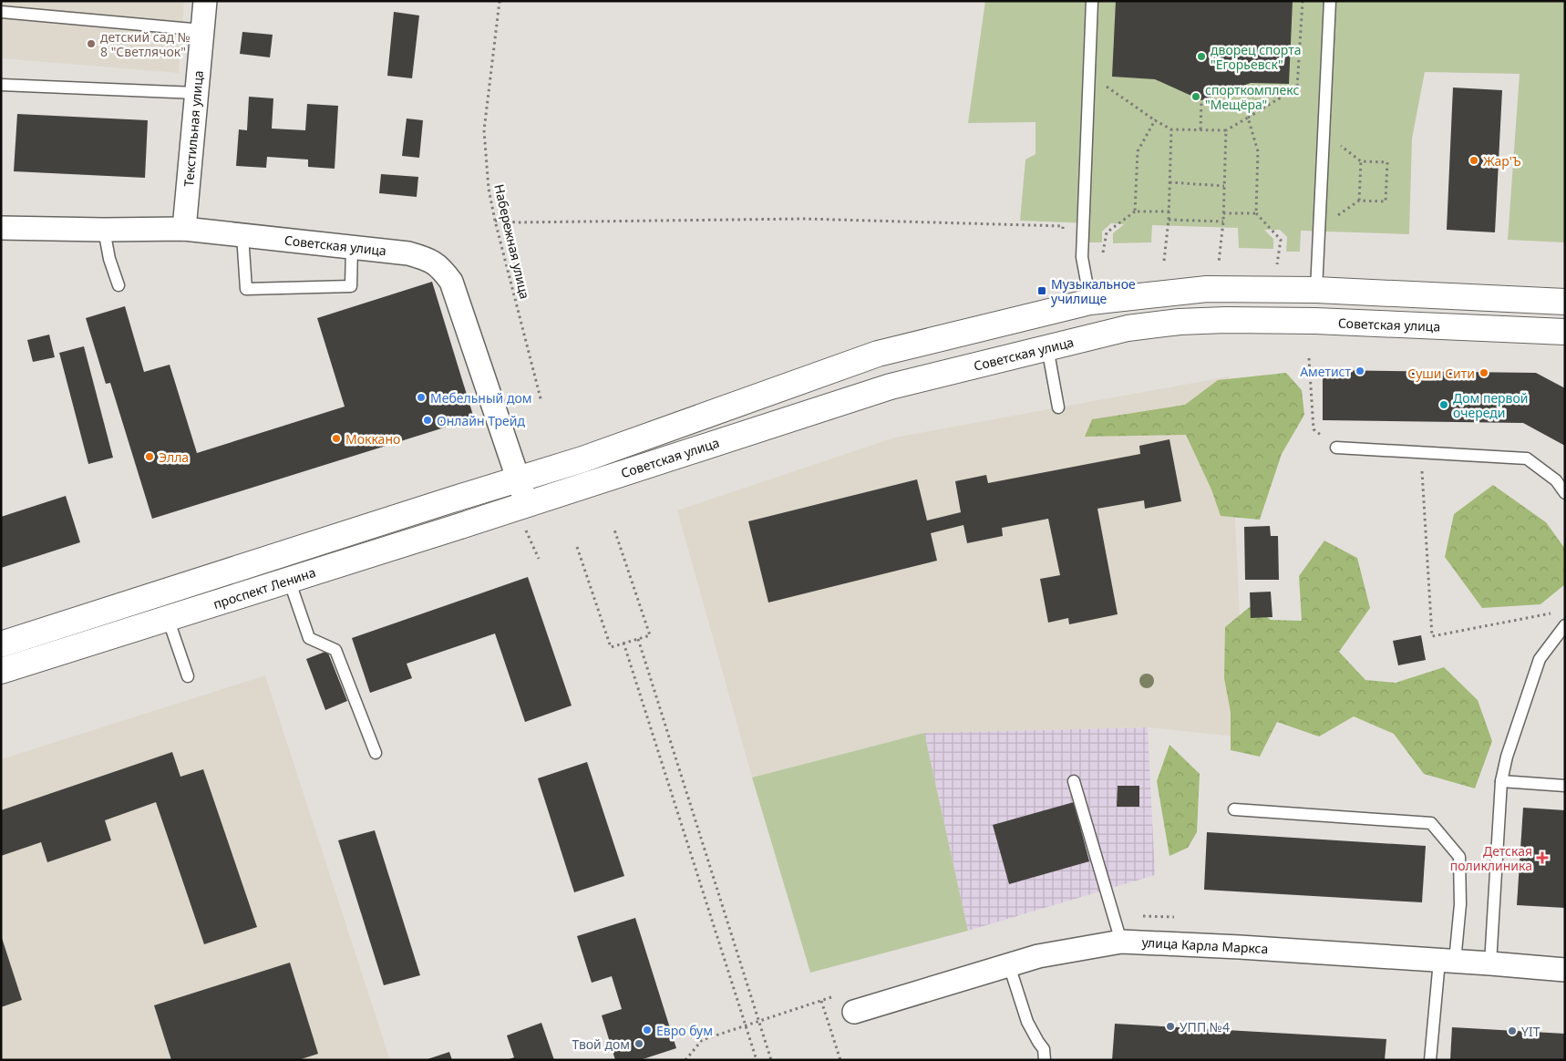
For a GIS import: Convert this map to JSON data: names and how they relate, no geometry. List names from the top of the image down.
{
  "streets": {
    "main road": ["Советская улица", "проспект Ленина"],
    "street": ["Текстильная улица", "улица Карла Маркса"],
    "path": ["Набережная улица"]
  },
  "crossings": [
    ["Текстильная улица", "Советская улица"],
    ["Советская улица", "проспект Ленина"]
  ],
  "places": {
    "other": [
      "детский сад № 8 \"Светлячок\"",
      "дворец спорта \"Егорьевск\"",
      "спорткомплекс \"Мещёра\"",
      "Жар'Ъ",
      "Аметист",
      "Суши Сити",
      "Мебельный дом",
      "Дом первой очереди",
      "Онлайн Трейд",
      "Моккано",
      "Элла",
      "УПП №4",
      "Евро бум",
      "YIT",
      "Твой дом"
    ],
    "transit": ["Музыкальное училище"],
    "health": ["Детская поликлиника"]
  }
}
